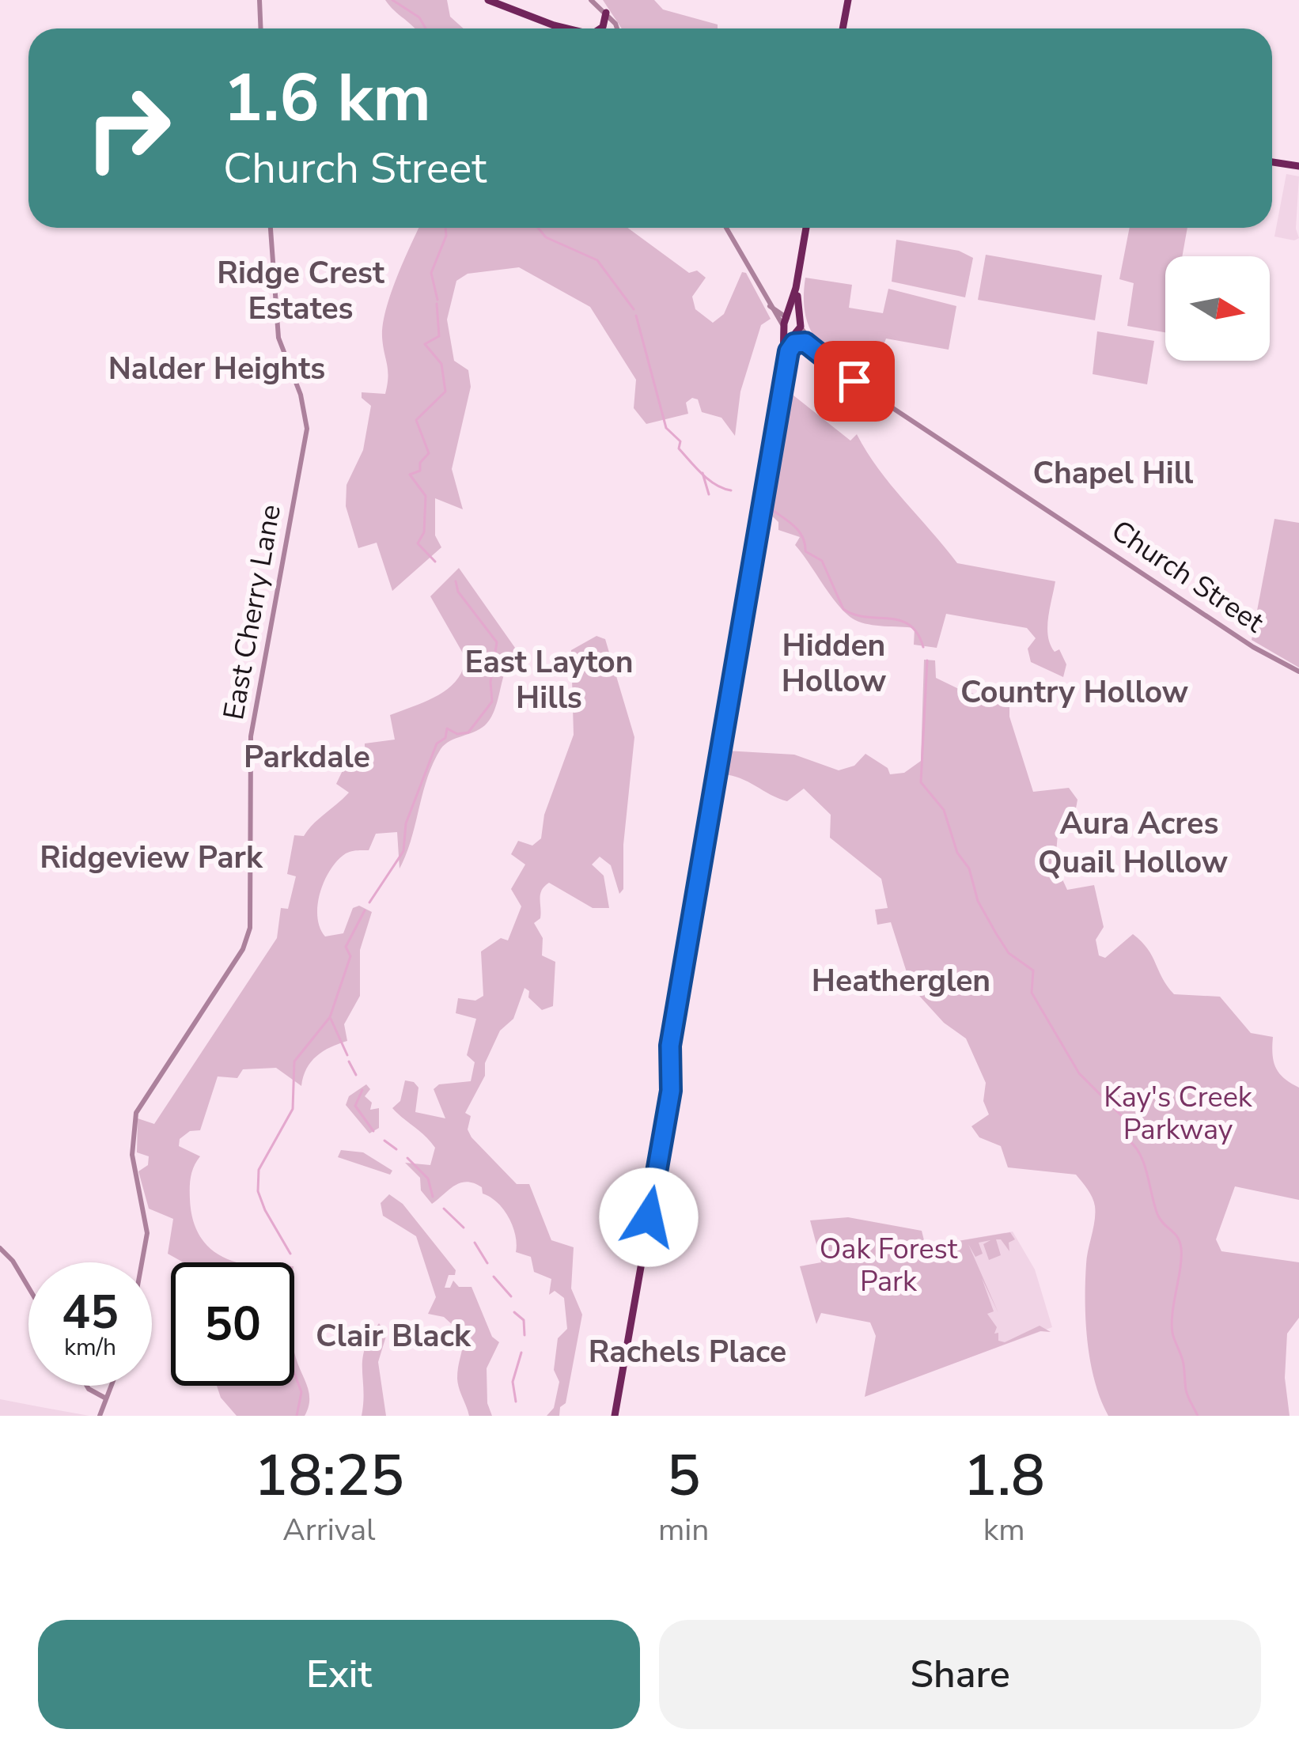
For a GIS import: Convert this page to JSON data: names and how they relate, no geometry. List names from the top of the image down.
{
  "streets": {
    "street": ["Church Street", "East Cherry Lane"]
  },
  "districts": [
    "Ridge Crest Estates",
    "Nalder Heights",
    "Chapel Hill",
    "Hidden Hollow",
    "East Layton Hills",
    "Country Hollow",
    "Parkdale",
    "Aura Acres",
    "Ridgeview Park",
    "Quail Hollow",
    "Heatherglen",
    "Clair Black",
    "Rachels Place"
  ],
  "parks": ["Kay's Creek Parkway", "Oak Forest Park"],
  "north": "right",
  "page": {
    "turn": ["1.6 km", "Church Street"],
    "speed": "45 km/h",
    "limit": "50",
    "eta": [
      "18:25",
      "Arrival",
      "5",
      "min",
      "1.8",
      "km"
    ],
    "buttons": ["Exit", "Share"]
  }
}
